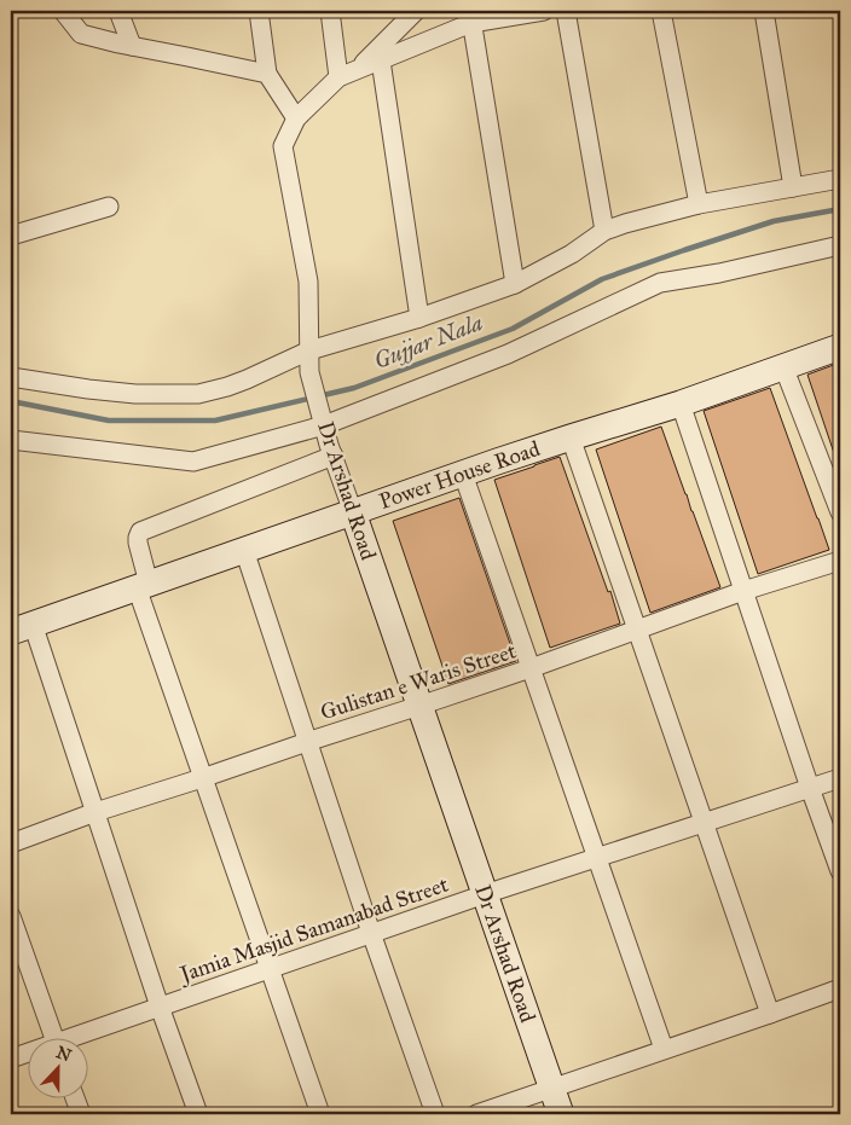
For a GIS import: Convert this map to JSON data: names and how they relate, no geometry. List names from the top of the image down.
{
  "streets": {
    "street": [
      "Power House Road",
      "Dr Arshad Road",
      "Gulistan e Waris Street",
      "Jamia Masjid Samanabad Street"
    ]
  },
  "crossings": [
    ["Power House Road", "Dr Arshad Road"],
    ["Dr Arshad Road", "Gulistan e Waris Street"],
    ["Dr Arshad Road", "Jamia Masjid Samanabad Street"]
  ],
  "water": ["Gujjar Nala"],
  "north": "top"
}
